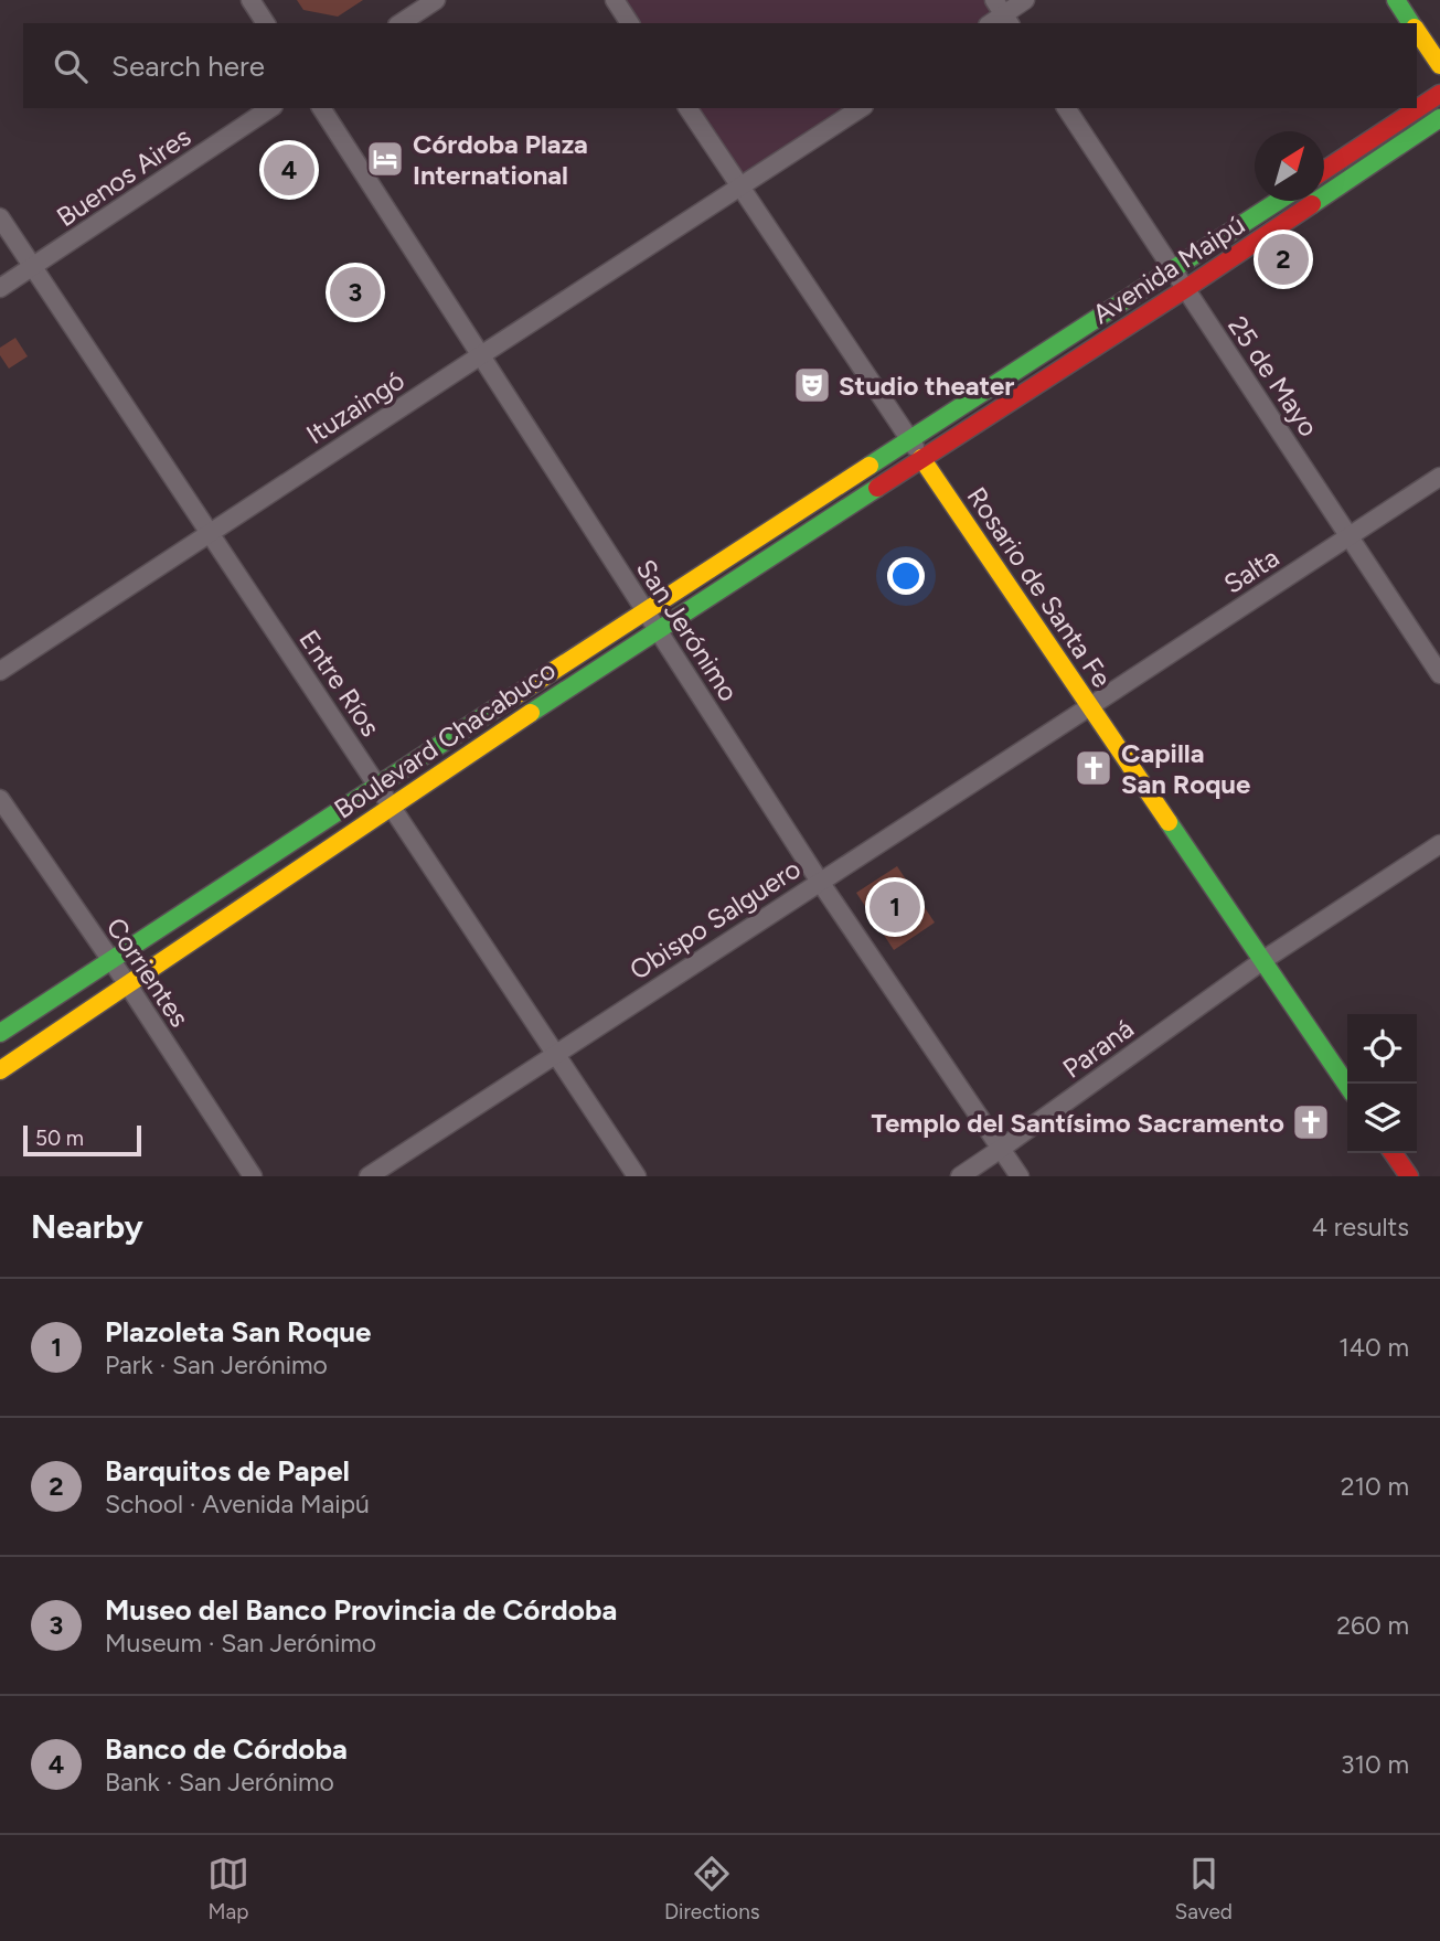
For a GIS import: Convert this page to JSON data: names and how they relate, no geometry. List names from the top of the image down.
{
  "streets": {
    "main road": ["Avenida Maipú", "Rosario de Santa Fe", "Boulevard Chacabuco"],
    "street": [
      "Buenos Aires",
      "25 de Mayo",
      "Ituzaingó",
      "Salta",
      "San Jerónimo",
      "Entre Ríos",
      "Obispo Salguero",
      "Corrientes",
      "Paraná"
    ]
  },
  "crossings": [
    ["Buenos Aires", "Entre Ríos"],
    ["Avenida Maipú", "25 de Mayo"],
    ["Avenida Maipú", "Rosario de Santa Fe"],
    ["Avenida Maipú", "Boulevard Chacabuco"],
    ["25 de Mayo", "Salta"],
    ["Ituzaingó", "Rosario de Santa Fe"],
    ["Ituzaingó", "San Jerónimo"],
    ["Ituzaingó", "Entre Ríos"],
    ["Salta", "Rosario de Santa Fe"],
    ["Salta", "Obispo Salguero"],
    ["Rosario de Santa Fe", "Boulevard Chacabuco"],
    ["Rosario de Santa Fe", "Obispo Salguero"],
    ["Rosario de Santa Fe", "Paraná"],
    ["San Jerónimo", "Boulevard Chacabuco"],
    ["San Jerónimo", "Obispo Salguero"],
    ["San Jerónimo", "Paraná"],
    ["Entre Ríos", "Boulevard Chacabuco"],
    ["Entre Ríos", "Obispo Salguero"],
    ["Boulevard Chacabuco", "Corrientes"]
  ],
  "places": {
    "hotel": ["Córdoba Plaza International"],
    "theatre": ["Studio theater"],
    "church": ["Capilla San Roque", "Templo del Santísimo Sacramento"]
  },
  "scale_bar": "50 m",
  "north": "top right",
  "page": {
    "search": "Search here",
    "pins": [
      "4",
      "2",
      "3",
      "1"
    ],
    "scale": "50 m",
    "heading": ["Nearby", "4 results"],
    "list": [
      {
        "mark": "1",
        "name": "Plazoleta San Roque",
        "note": "Park · San Jerónimo",
        "value": "140 m"
      },
      {
        "mark": "2",
        "name": "Barquitos de Papel",
        "note": "School · Avenida Maipú",
        "value": "210 m"
      },
      {
        "mark": "3",
        "name": "Museo del Banco Provincia de Córdoba",
        "note": "Museum · San Jerónimo",
        "value": "260 m"
      },
      {
        "mark": "4",
        "name": "Banco de Córdoba",
        "note": "Bank · San Jerónimo",
        "value": "310 m"
      }
    ],
    "nav": ["Map", "Directions", "Saved"]
  }
}
